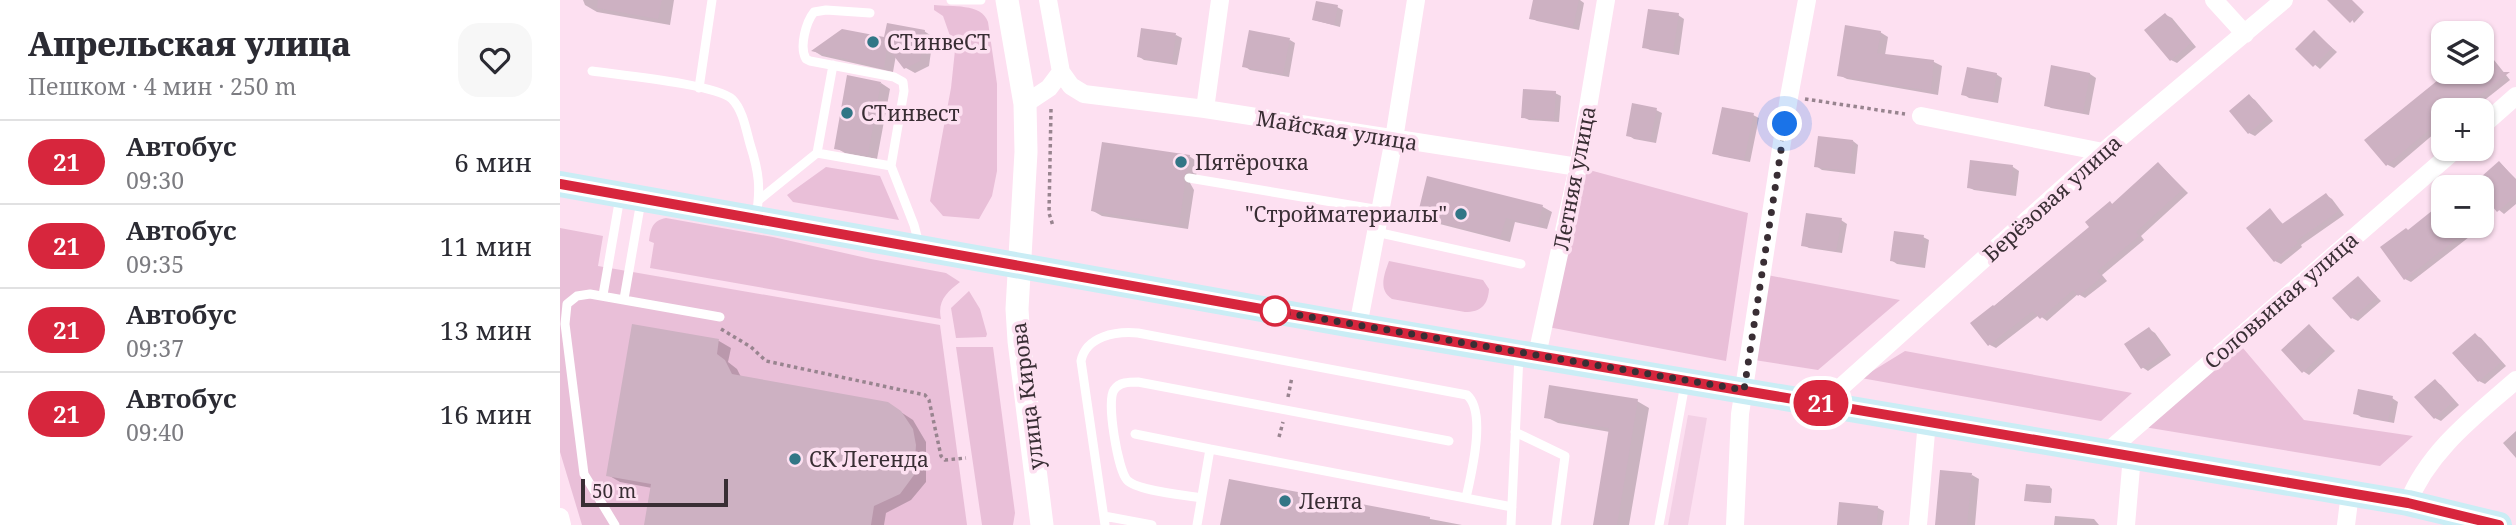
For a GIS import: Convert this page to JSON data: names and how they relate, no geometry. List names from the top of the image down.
{
  "streets": {
    "street": [
      "Майская улица",
      "Летняя улица",
      "Берёзовая улица",
      "Соловьиная улица",
      "улица Кирова"
    ]
  },
  "crossings": [
    ["Майская улица", "Летняя улица"]
  ],
  "places": [
    "СТинвеСТ",
    "СТинвест",
    "Пятёрочка",
    "\"Стройматериалы\"",
    "СК Легенда",
    "Лента"
  ],
  "lines": ["bus line 21"],
  "scale_bar": "50 m",
  "page": {
    "heading": ["Апрельская улица", "Пешком · 4 мин · 250 m"],
    "on_map": "21",
    "map_buttons": ["+", "−"],
    "list": [
      {
        "mark": "21",
        "name": "Автобус",
        "note": "09:30",
        "value": "6 мин"
      },
      {
        "mark": "21",
        "name": "Автобус",
        "note": "09:35",
        "value": "11 мин"
      },
      {
        "mark": "21",
        "name": "Автобус",
        "note": "09:37",
        "value": "13 мин"
      },
      {
        "mark": "21",
        "name": "Автобус",
        "note": "09:40",
        "value": "16 мин"
      }
    ],
    "scale": "50 m"
  }
}
